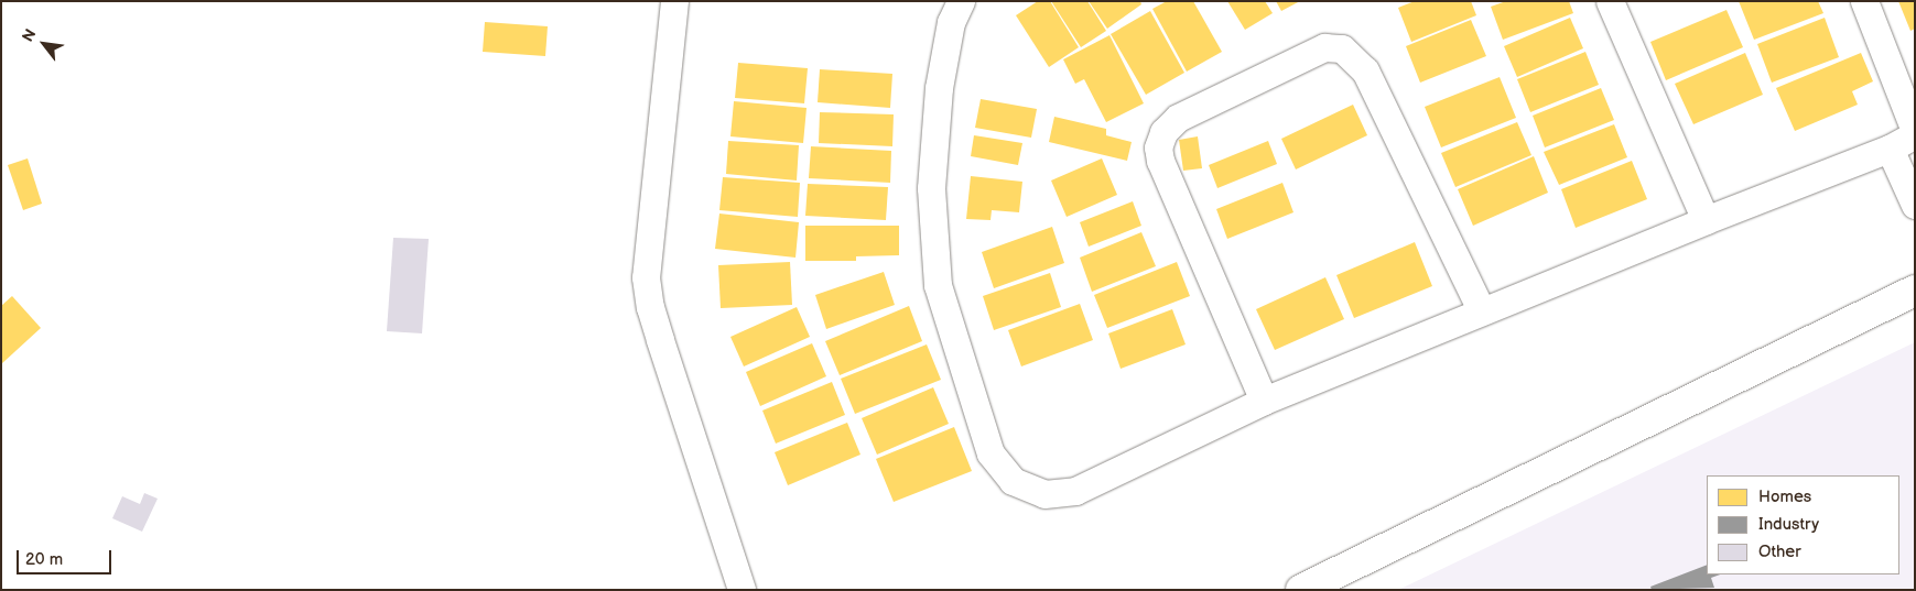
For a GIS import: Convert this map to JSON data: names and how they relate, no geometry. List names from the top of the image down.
{
  "legend": ["Homes", "Industry", "Other"],
  "scale_bar": "20 m",
  "north": "top left"
}
